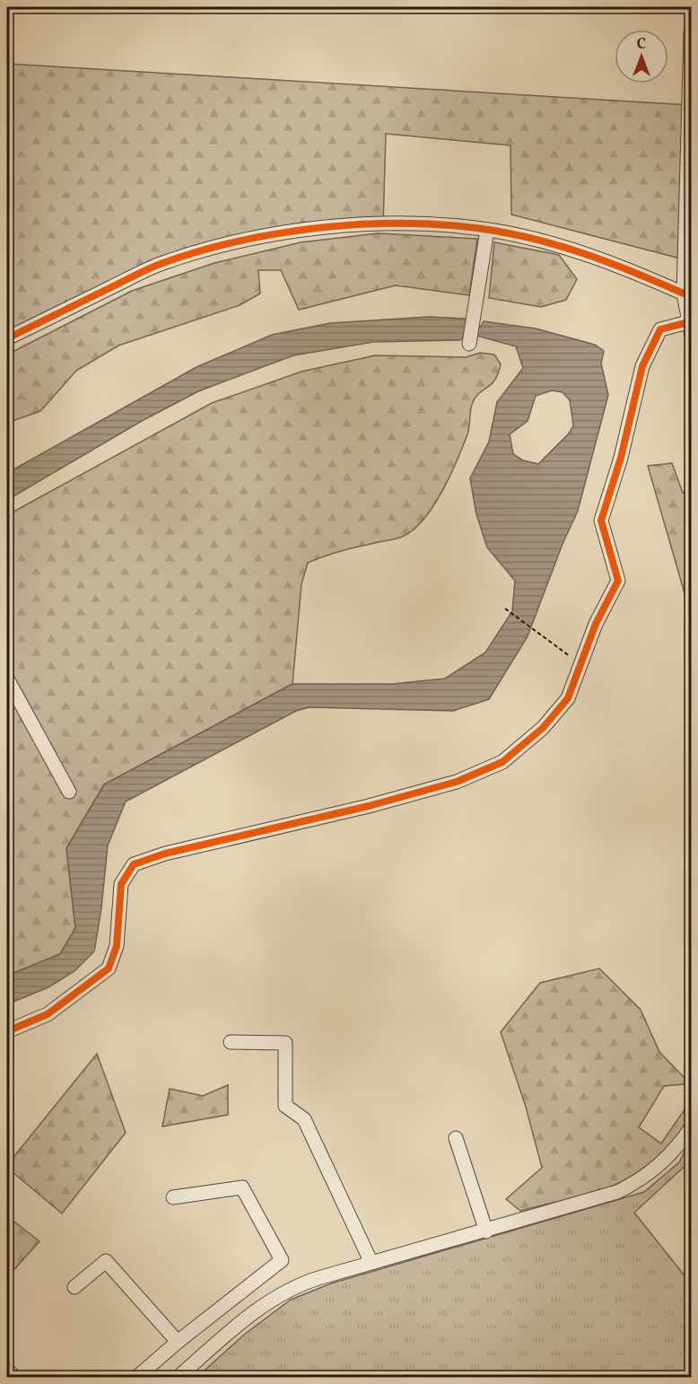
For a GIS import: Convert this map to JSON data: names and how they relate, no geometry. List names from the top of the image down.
{
  "north": "top"
}
